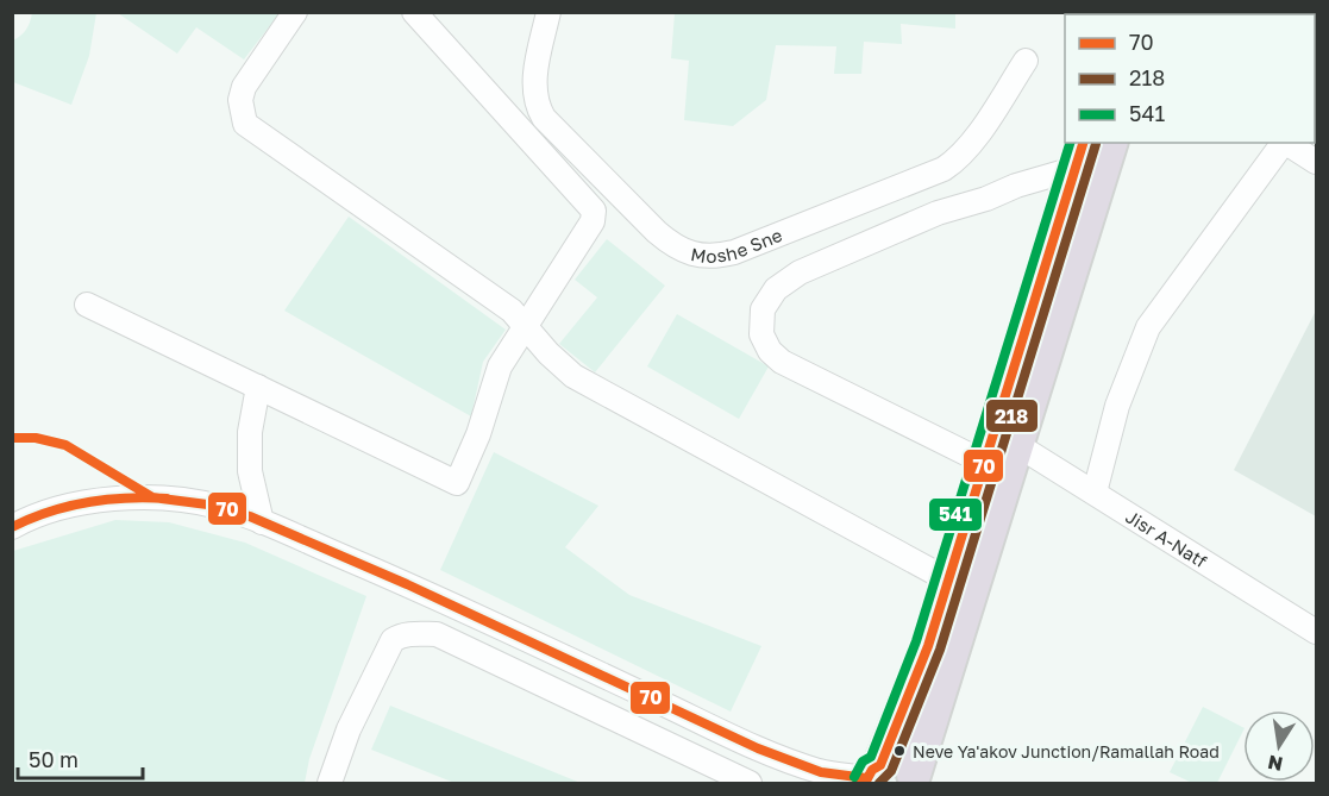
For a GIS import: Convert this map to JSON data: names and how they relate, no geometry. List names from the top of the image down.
{
  "streets": {
    "street": ["Moshe Sne", "Jisr A-Natf"]
  },
  "places": ["Neve Ya'akov Junction/Ramallah Road"],
  "lines": ["transit line 70", "transit line 541", "transit line 218"],
  "legend": ["70", "218", "541"],
  "scale_bar": "50 m",
  "north": "bottom"
}
